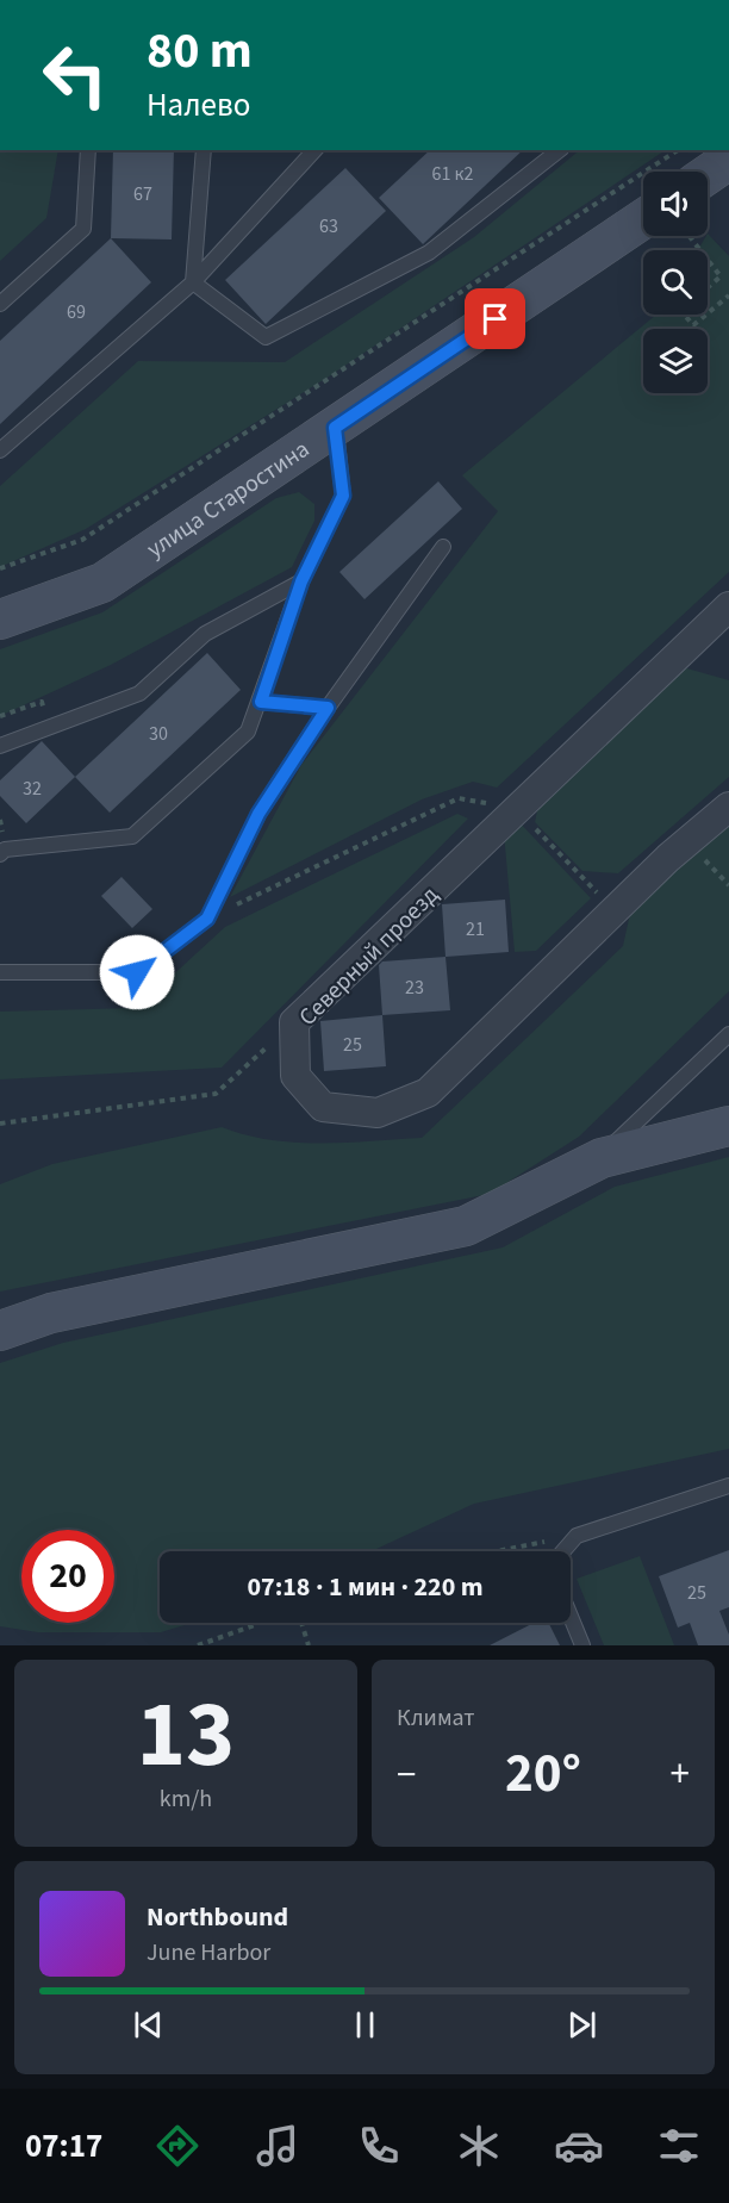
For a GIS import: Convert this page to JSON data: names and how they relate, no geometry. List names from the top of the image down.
{
  "streets": {
    "main road": ["улица Старостина"],
    "street": ["Северный проезд"]
  },
  "house_numbers": [
    "61 к2",
    "67",
    "63",
    "69",
    "30",
    "32",
    "21",
    "23",
    "25",
    "25"
  ],
  "page": {
    "turn": ["80 m", "Налево"],
    "limit": "20",
    "trip": "07:18 · 1 мин · 220 m",
    "tile": [
      ["13", "km/h"],
      "Климат"
    ],
    "heat": ["−", "20°", "+"],
    "song": ["Northbound", "June Harbor"],
    "tabs": "07:17"
  }
}
